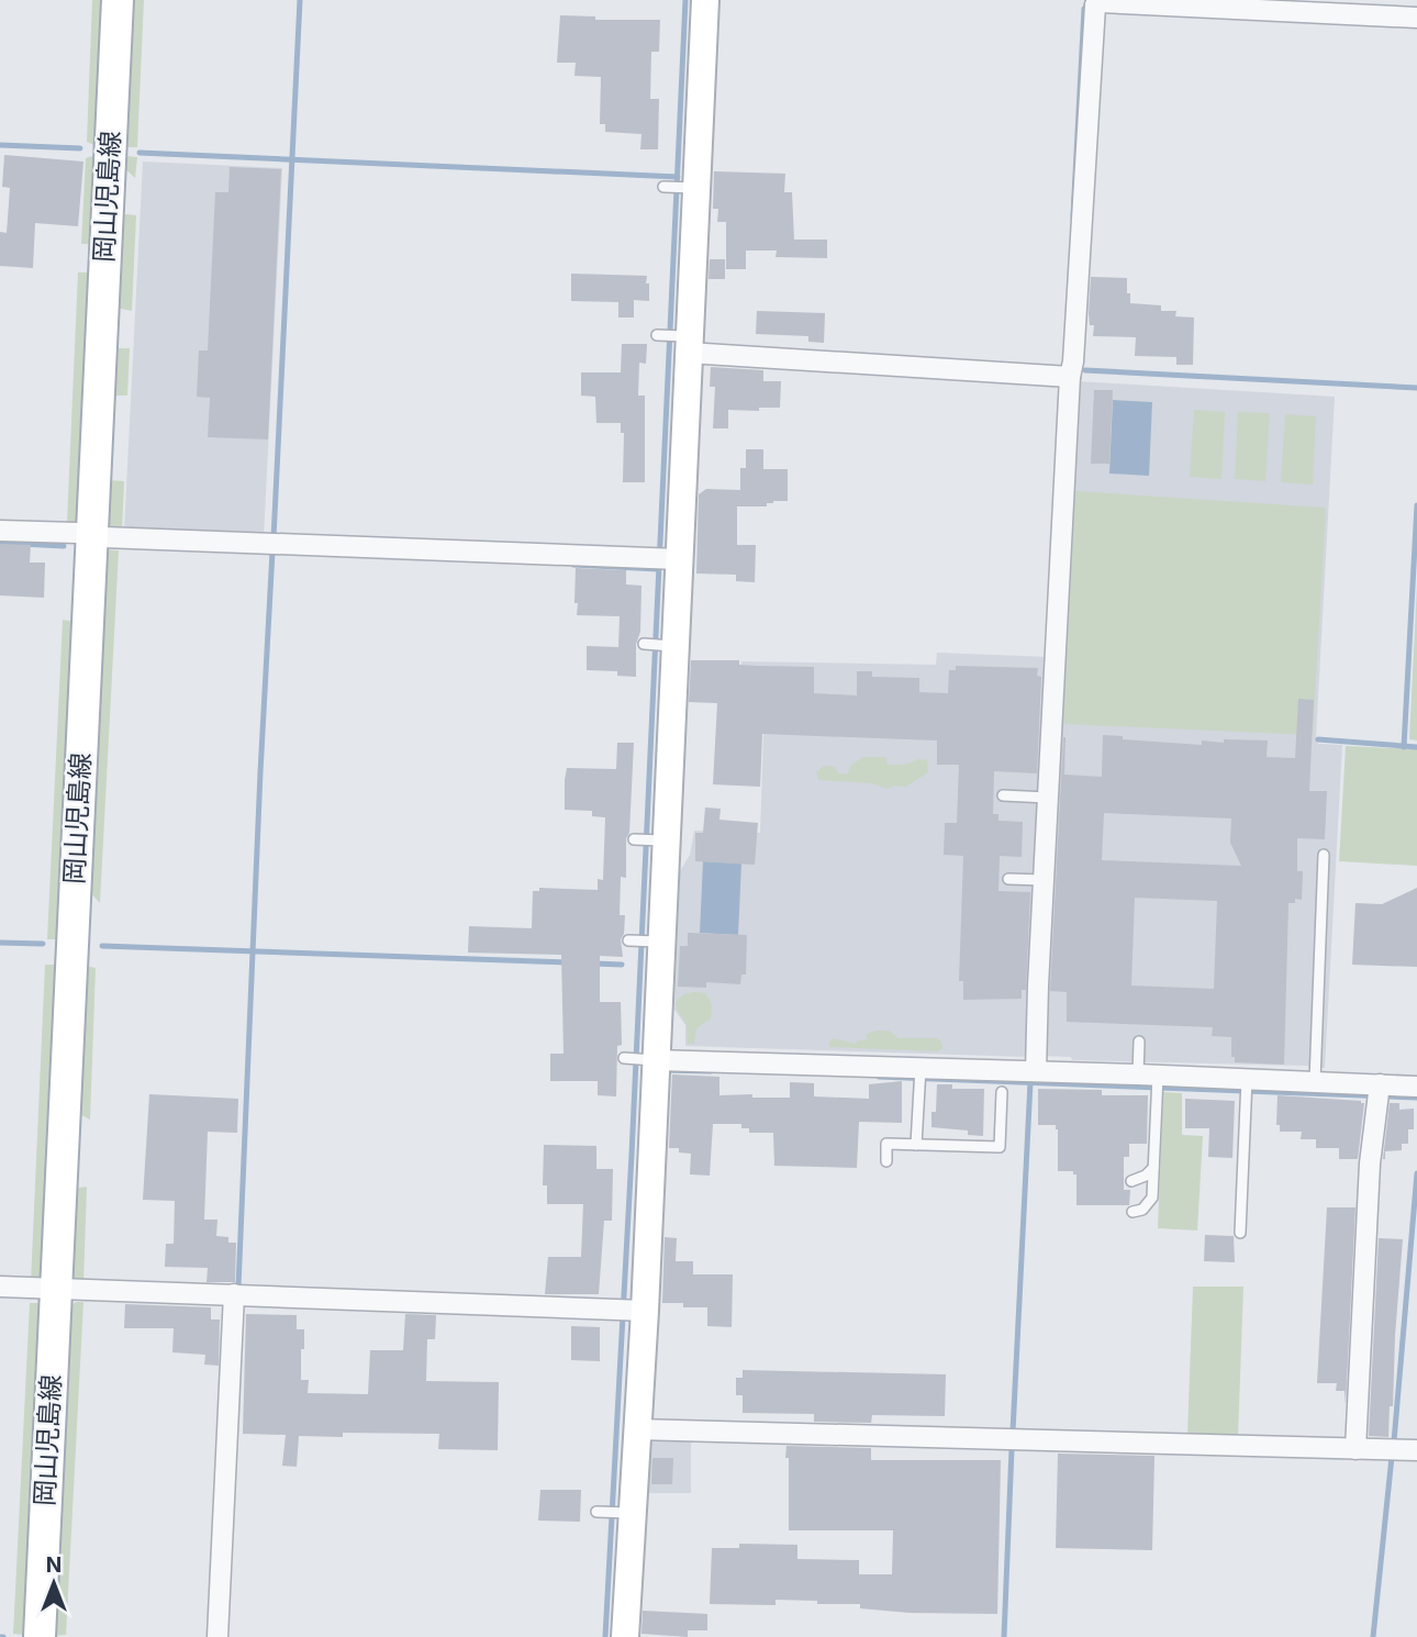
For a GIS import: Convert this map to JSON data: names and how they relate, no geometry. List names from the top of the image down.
{
  "streets": {
    "main road": ["岡山児島線"]
  },
  "north": "top"
}
